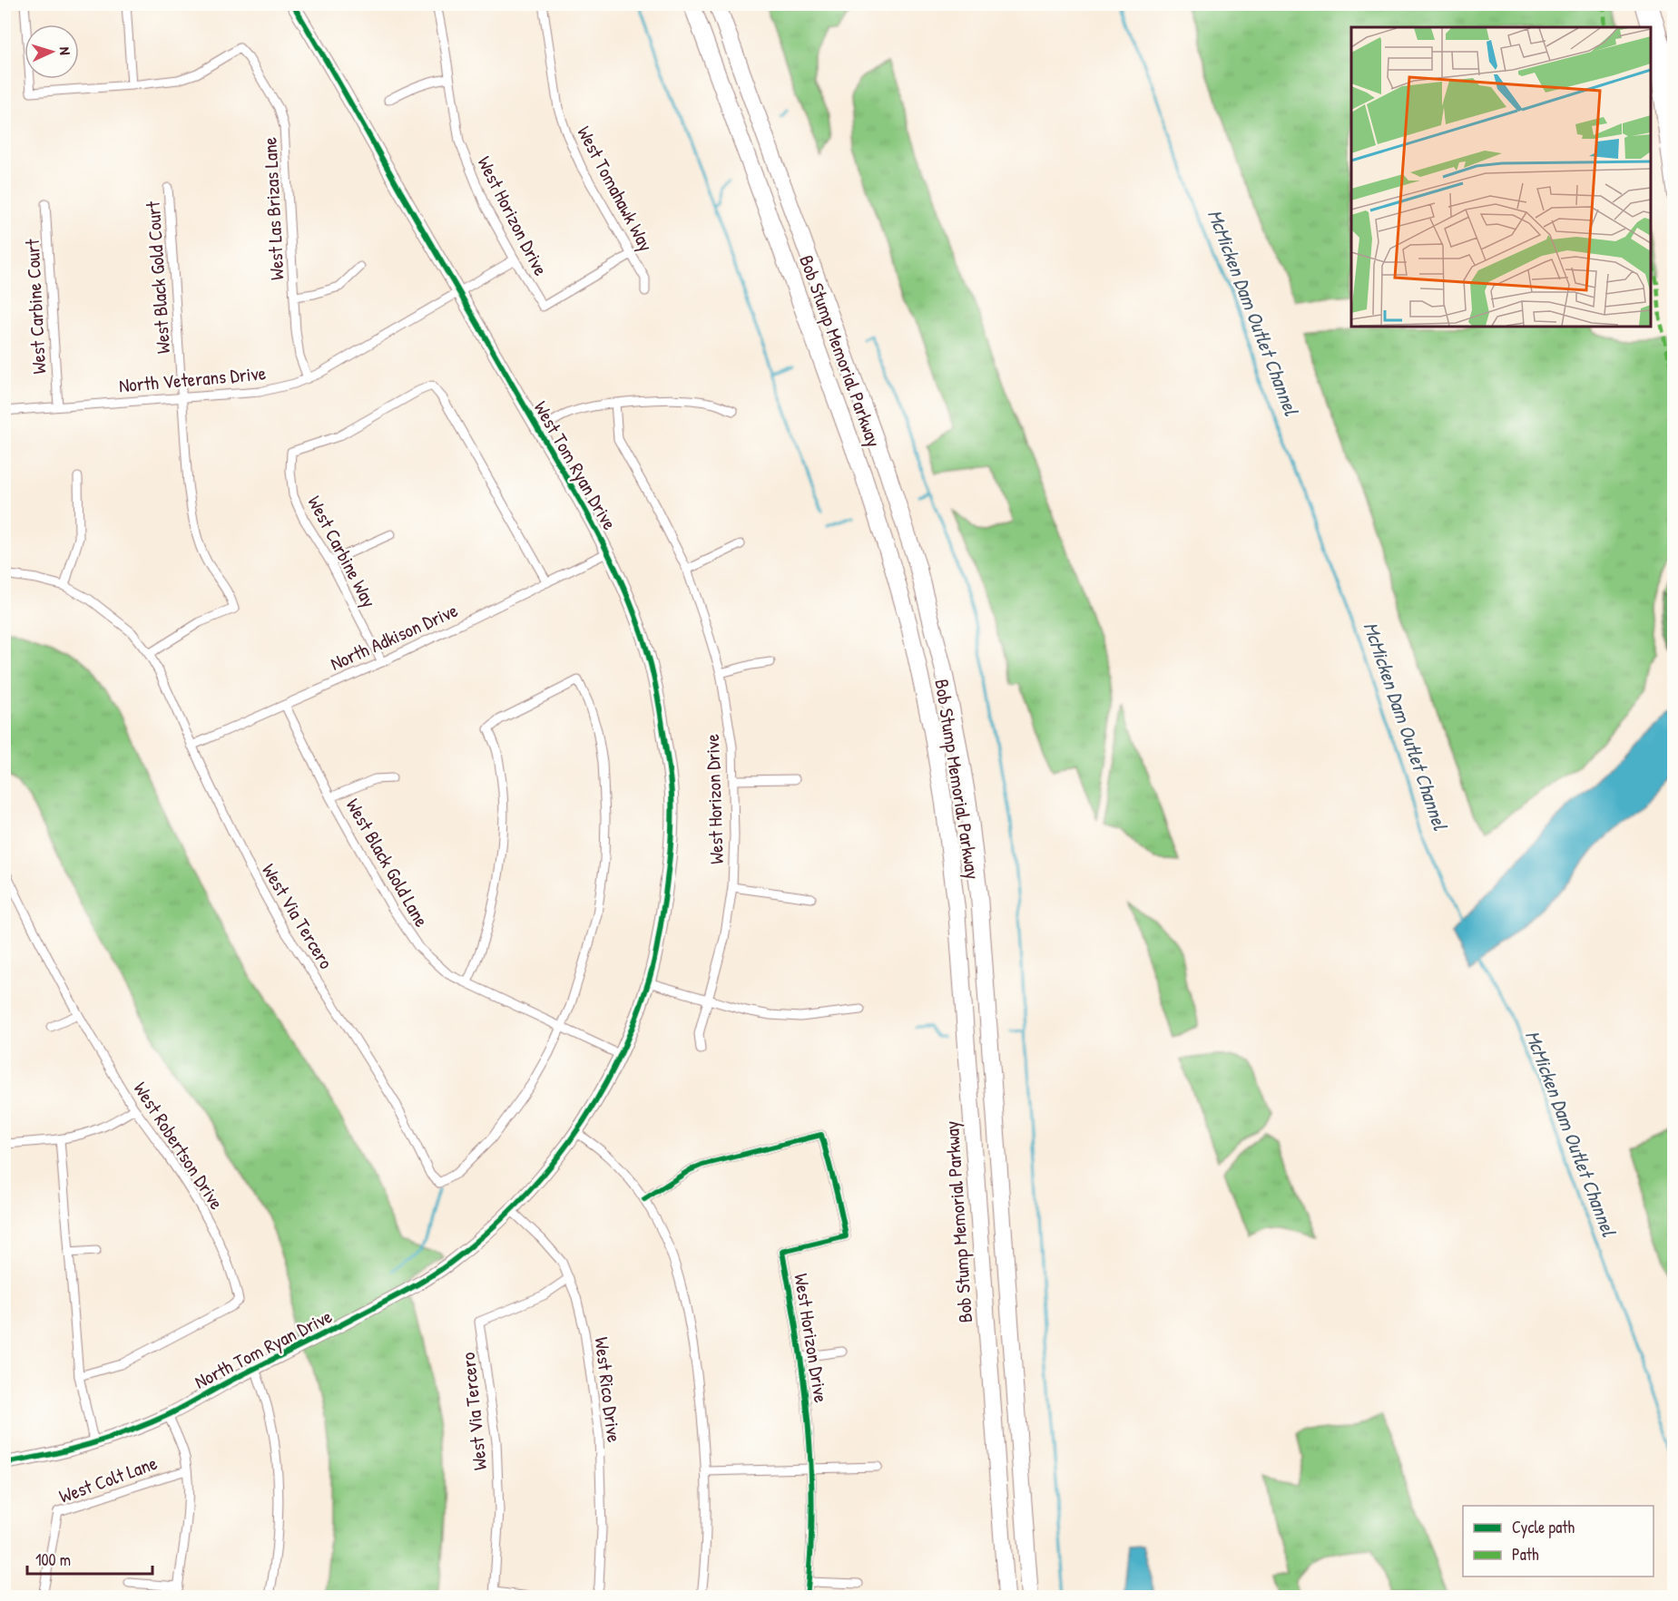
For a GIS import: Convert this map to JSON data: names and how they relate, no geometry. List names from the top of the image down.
{
  "streets": {
    "highway": ["Bob Stump Memorial Parkway"],
    "street": [
      "West Tomahawk Way",
      "West Las Brizas Lane",
      "West Horizon Drive",
      "West Black Gold Court",
      "West Carbine Court",
      "North Veterans Drive",
      "West Tom Ryan Drive",
      "West Carbine Way",
      "North Adkison Drive",
      "West Black Gold Lane",
      "West Via Tercero",
      "West Robertson Drive",
      "North Tom Ryan Drive",
      "West Rico Drive",
      "West Colt Lane"
    ]
  },
  "crossings": [
    ["West Tomahawk Way", "West Horizon Drive"],
    ["West Las Brizas Lane", "North Veterans Drive"],
    ["West Horizon Drive", "North Veterans Drive"],
    ["West Black Gold Court", "North Veterans Drive"],
    ["West Carbine Court", "North Veterans Drive"],
    ["North Veterans Drive", "West Tom Ryan Drive"],
    ["West Tom Ryan Drive", "North Adkison Drive"],
    ["West Tom Ryan Drive", "West Black Gold Lane"],
    ["West Tom Ryan Drive", "North Tom Ryan Drive"],
    ["West Tom Ryan Drive", "West Rico Drive"],
    ["West Carbine Way", "North Adkison Drive"],
    ["North Adkison Drive", "West Black Gold Lane"],
    ["North Adkison Drive", "West Via Tercero"],
    ["West Black Gold Lane", "West Via Tercero"],
    ["West Via Tercero", "West Rico Drive"],
    ["West Robertson Drive", "West Colt Lane"],
    ["North Tom Ryan Drive", "West Rico Drive"],
    ["North Tom Ryan Drive", "West Colt Lane"]
  ],
  "water": ["McMicken Dam Outlet Channel"],
  "legend": ["Cycle path", "Path"],
  "scale_bar": "100 m",
  "north": "right"
}
